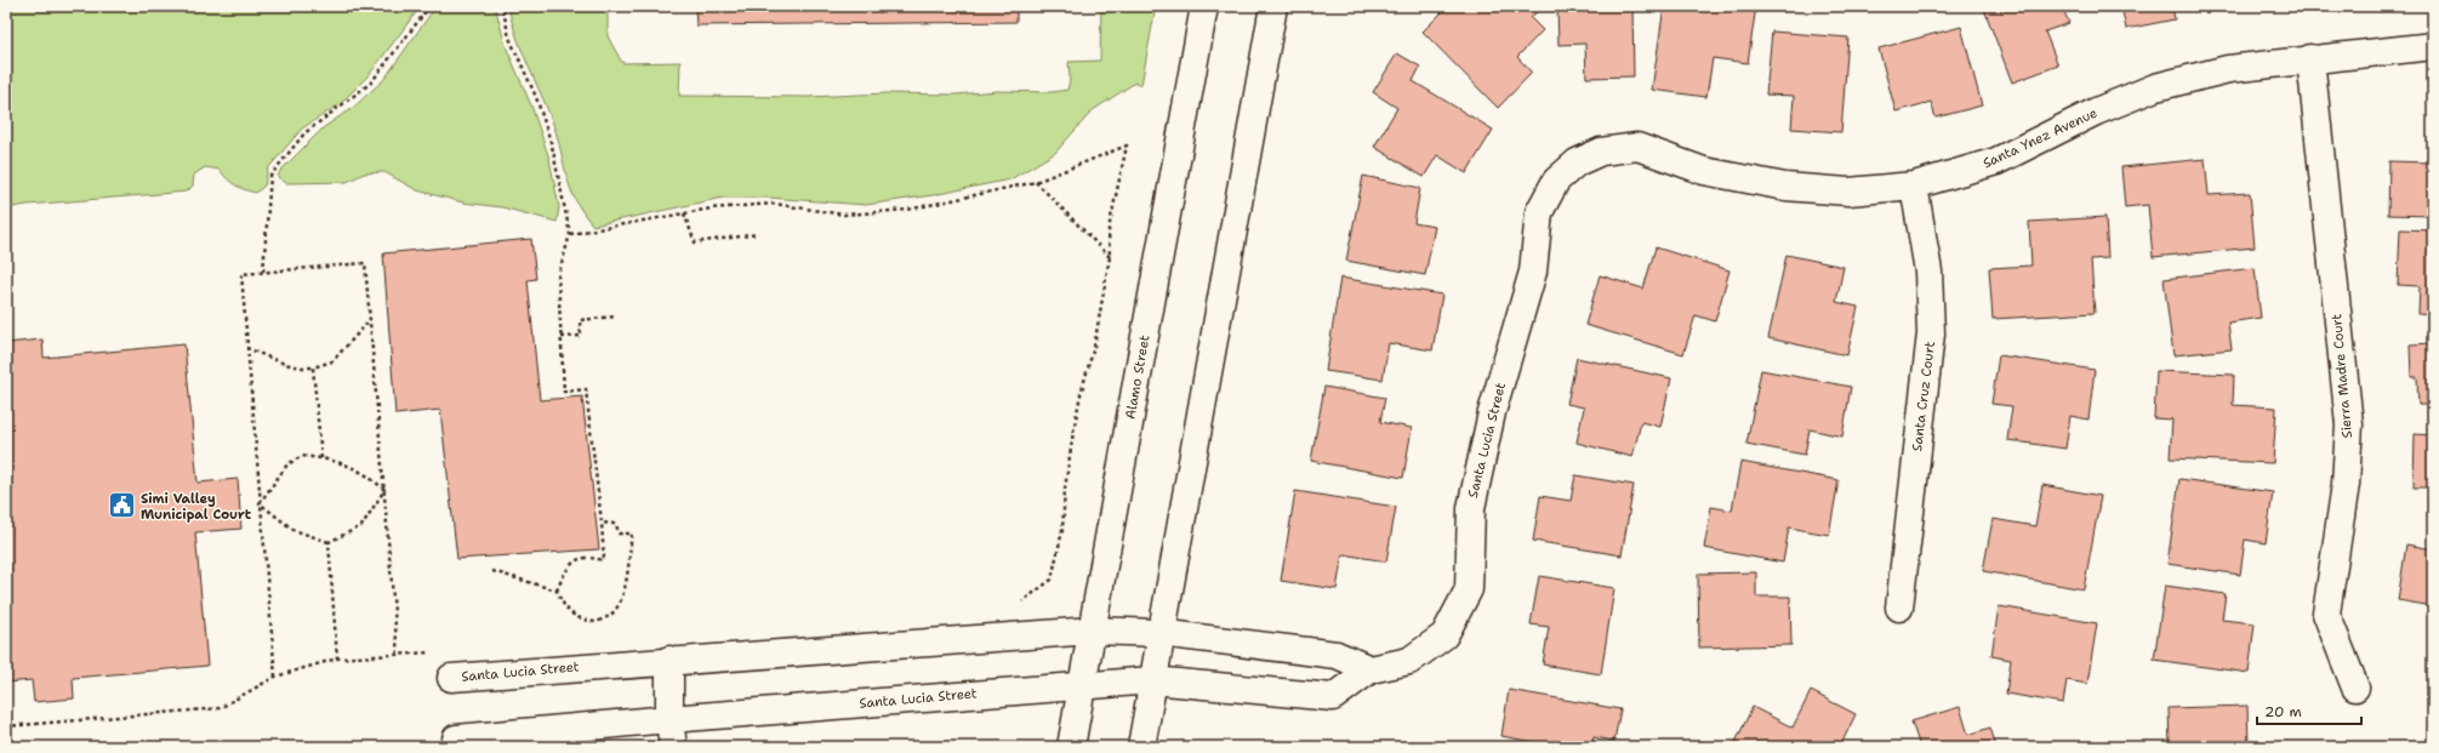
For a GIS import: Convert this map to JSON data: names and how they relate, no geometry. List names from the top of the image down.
{
  "streets": {
    "street": [
      "Santa Ynez Avenue",
      "Sierra Madre Court",
      "Alamo Street",
      "Santa Cruz Court",
      "Santa Lucia Street"
    ]
  },
  "crossings": [
    ["Santa Ynez Avenue", "Sierra Madre Court"],
    ["Santa Ynez Avenue", "Santa Cruz Court"],
    ["Santa Ynez Avenue", "Santa Lucia Street"],
    ["Alamo Street", "Santa Lucia Street"]
  ],
  "places": {
    "public building": ["Simi Valley Municipal Court"]
  },
  "scale_bar": "20 m"
}
